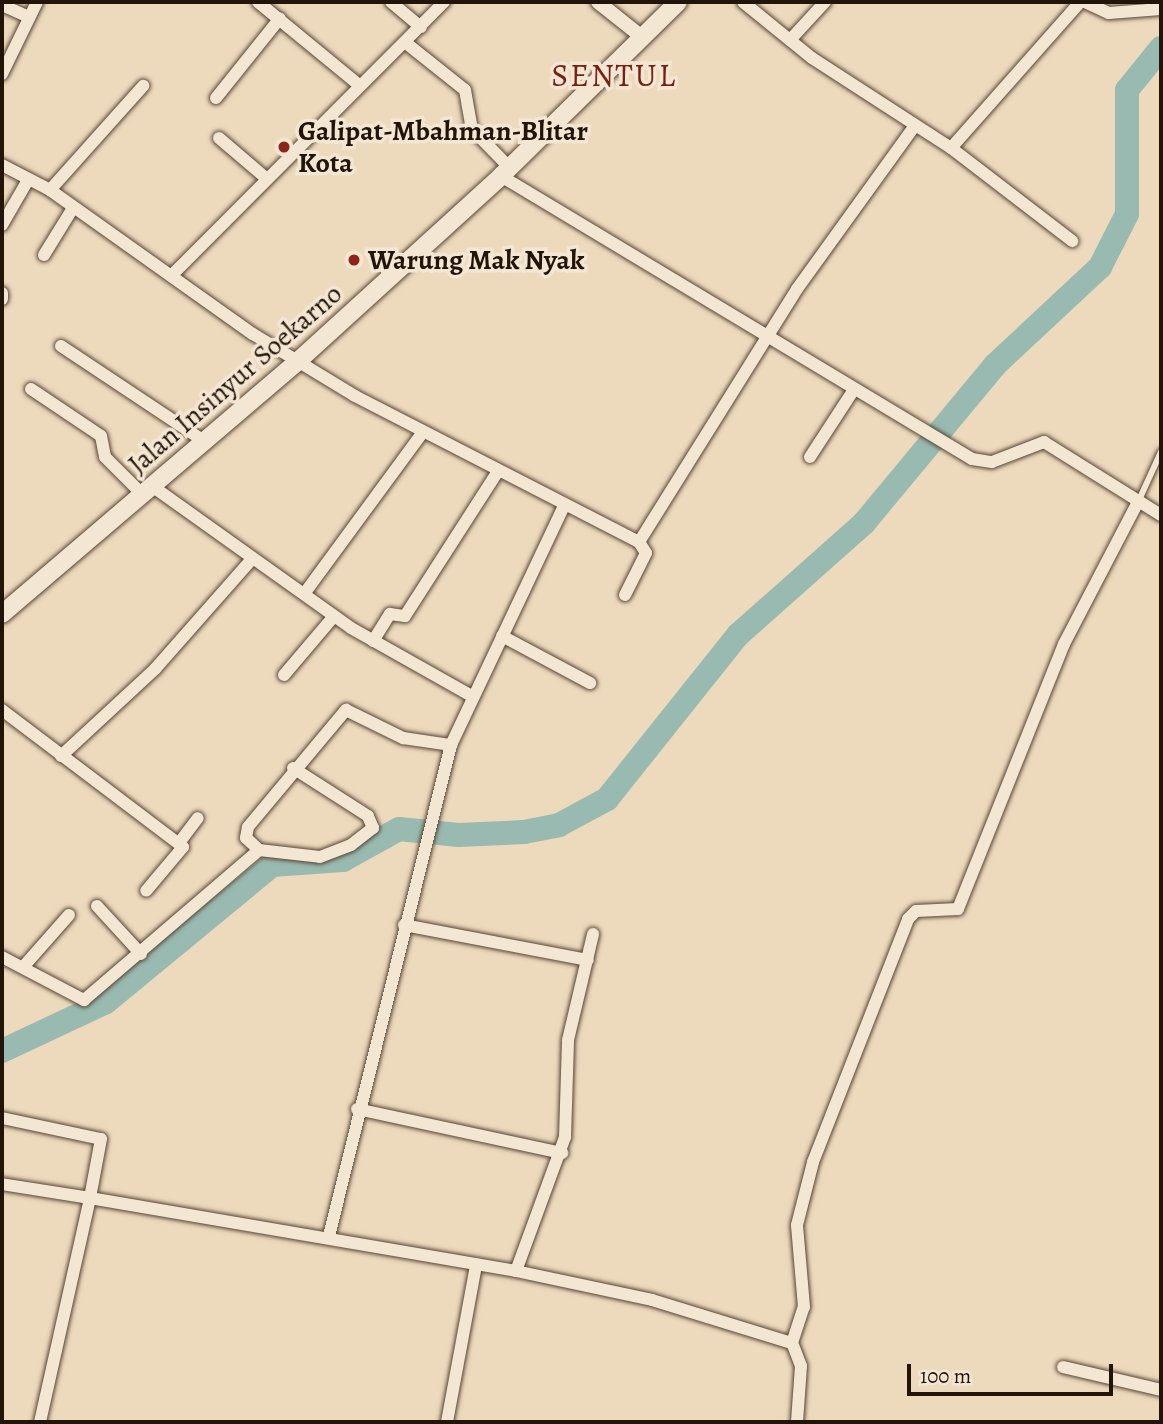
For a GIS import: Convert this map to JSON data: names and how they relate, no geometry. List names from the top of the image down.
{
  "streets": {
    "main road": ["Jalan Insinyur Soekarno"]
  },
  "districts": ["SENTUL"],
  "places": ["Galipat-Mbahman-Blitar Kota", "Warung Mak Nyak"],
  "scale_bar": "100 m"
}
